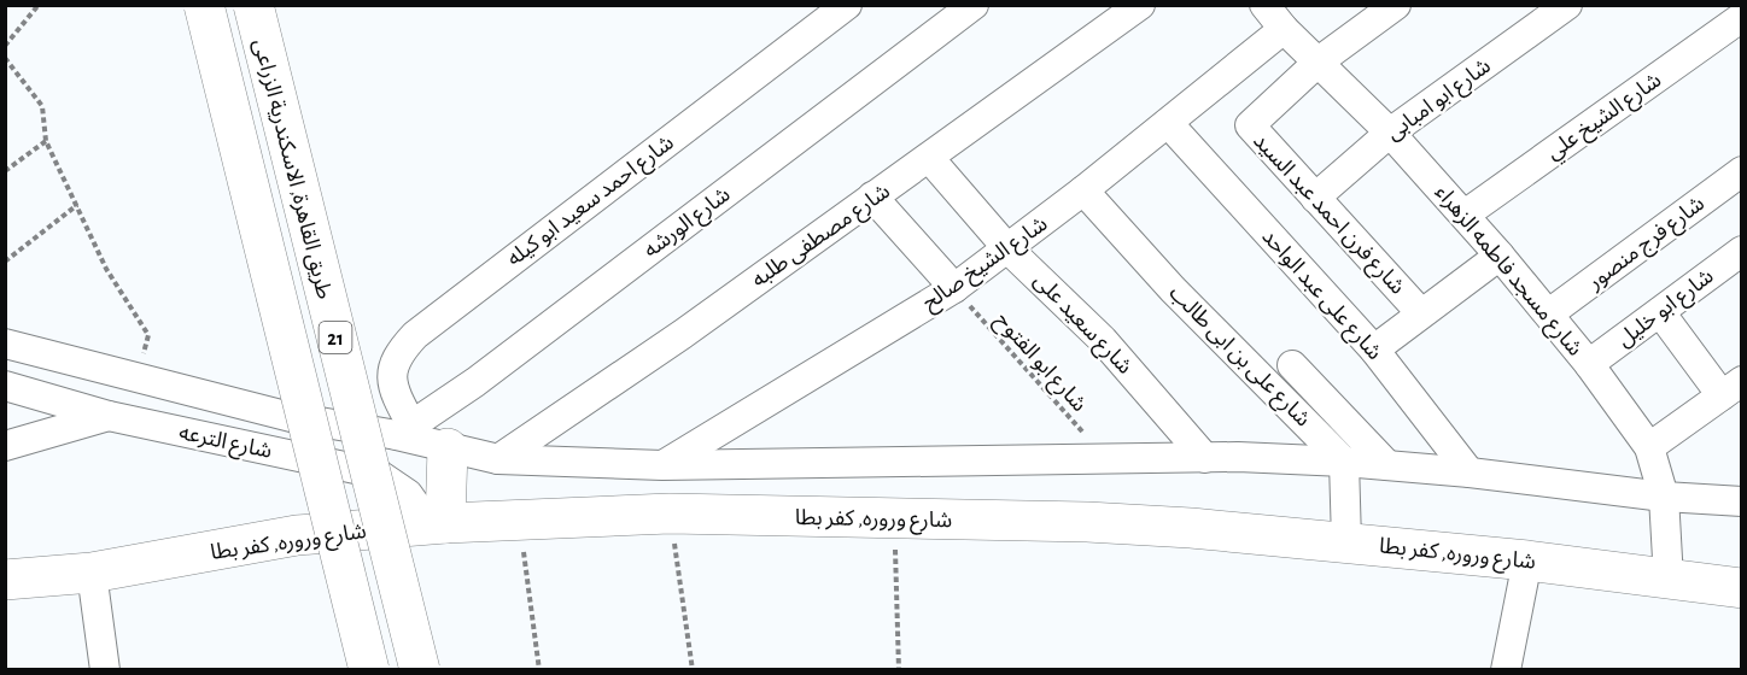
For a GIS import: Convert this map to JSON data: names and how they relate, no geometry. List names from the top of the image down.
{
  "streets": {
    "main road": ["طريق القاهرة, الاسكندرية الزراعى", "21", "شارع وروره, كفر بطا"],
    "street": [
      "شارع ابو امبابى",
      "شارع الشيخ علي",
      "شارع احمد سعيد ابو كيله",
      "شارع فرن احمد عبد السيد",
      "شارع الورشه",
      "شارع مصطفى طلبه",
      "شارع فرج منصور",
      "شارع الشيخ صالح",
      "شارع مسجد فاطمه الزهراء",
      "شارع على عبد الواحد",
      "شارع ابو خليل",
      "شارع سعيد على",
      "شارع على بن ابى طالب",
      "شارع الترعه"
    ],
    "path": ["شارع ابو الفتوح"]
  },
  "crossings": [
    ["شارع ابو امبابى", "شارع فرن احمد عبد السيد"],
    ["شارع ابو امبابى", "شارع مسجد فاطمه الزهراء"],
    ["شارع الشيخ علي", "شارع مسجد فاطمه الزهراء"],
    ["شارع احمد سعيد ابو كيله", "شارع الورشه"],
    ["شارع احمد سعيد ابو كيله", "شارع الترعه"],
    ["شارع فرن احمد عبد السيد", "شارع مسجد فاطمه الزهراء"],
    ["شارع الورشه", "شارع الترعه"],
    ["شارع مصطفى طلبه", "شارع سعيد على"],
    ["شارع مصطفى طلبه", "شارع الترعه"],
    ["شارع فرج منصور", "شارع مسجد فاطمه الزهراء"],
    ["شارع الشيخ صالح", "شارع مسجد فاطمه الزهراء"],
    ["شارع الشيخ صالح", "شارع على عبد الواحد"],
    ["شارع الشيخ صالح", "شارع سعيد على"],
    ["شارع الشيخ صالح", "شارع على بن ابى طالب"],
    ["شارع الشيخ صالح", "شارع ابو الفتوح"],
    ["شارع الشيخ صالح", "شارع الترعه"],
    ["شارع مسجد فاطمه الزهراء", "شارع ابو خليل"],
    ["شارع مسجد فاطمه الزهراء", "شارع الترعه"],
    ["شارع مسجد فاطمه الزهراء", "شارع وروره, كفر بطا"],
    ["شارع على عبد الواحد", "شارع الترعه"],
    ["شارع سعيد على", "شارع الترعه"],
    ["شارع على بن ابى طالب", "شارع الترعه"],
    ["شارع ابو الفتوح", "شارع الترعه"],
    ["شارع الترعه", "شارع وروره, كفر بطا"]
  ]
}
